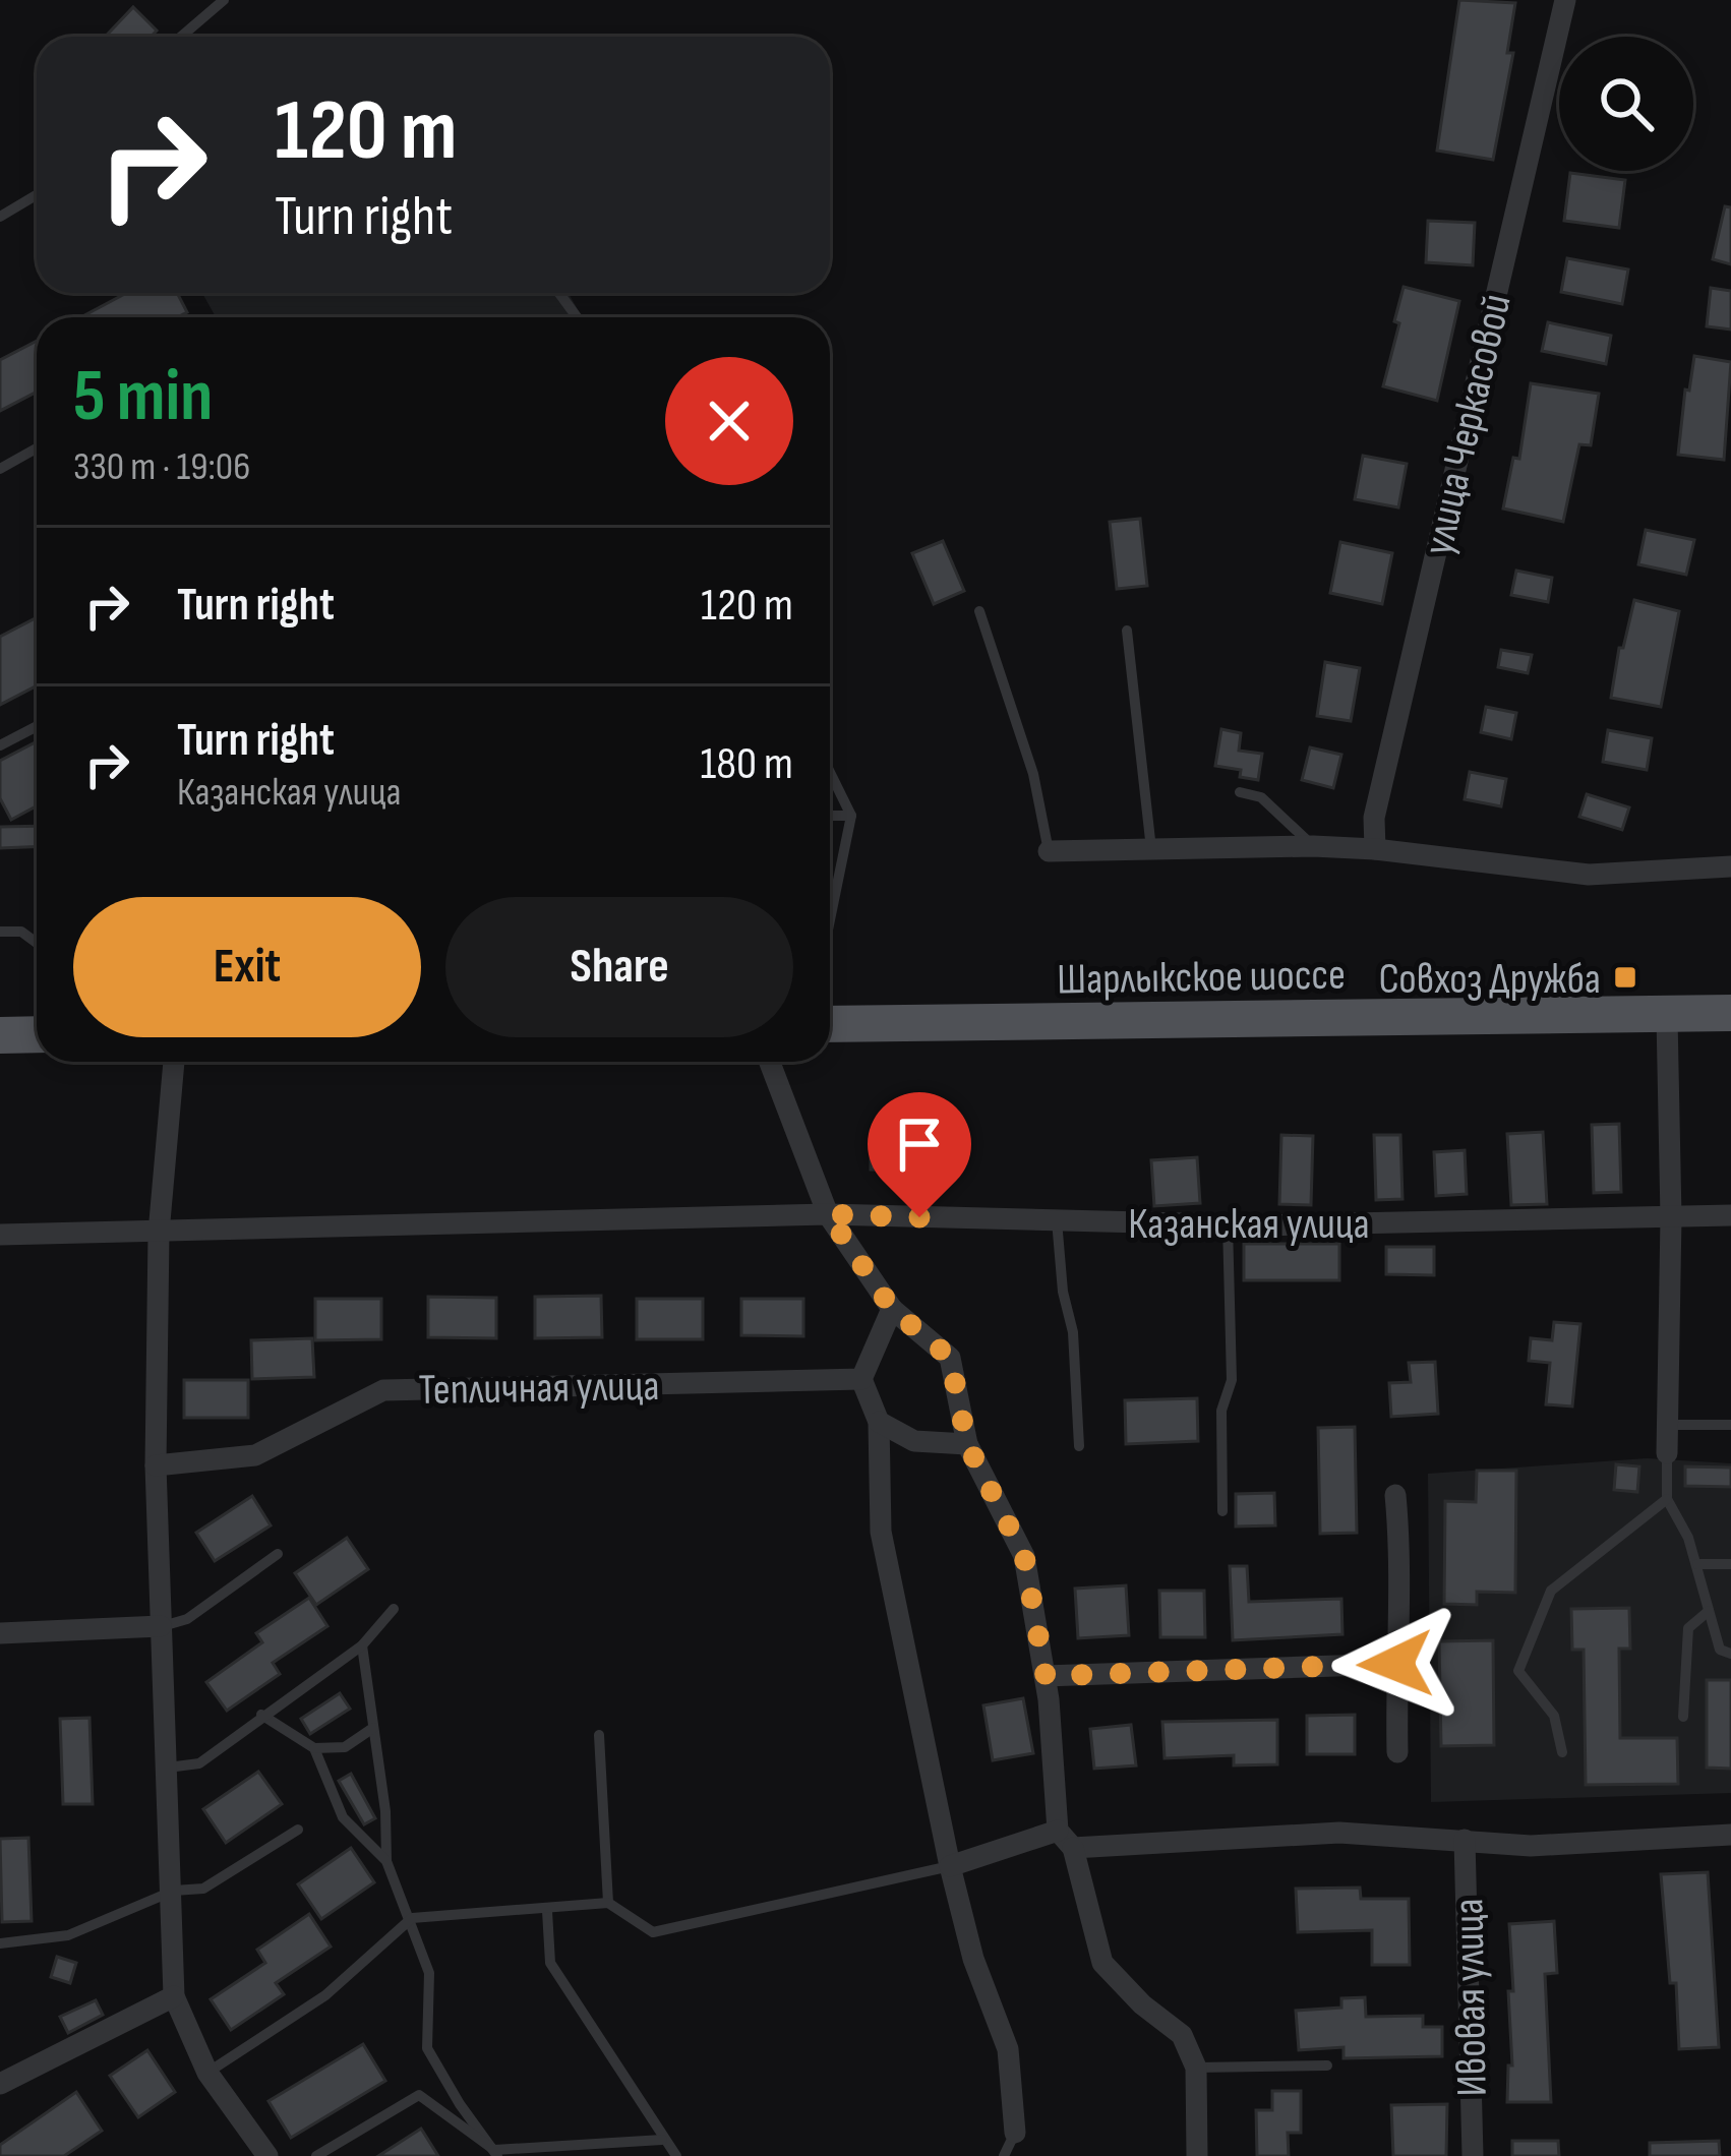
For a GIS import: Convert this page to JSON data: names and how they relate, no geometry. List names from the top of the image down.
{
  "streets": {
    "main road": ["Шарлыкское шоссе"],
    "street": [
      "улица Черкасовой",
      "Казанская улица",
      "Тепличная улица",
      "Ивовая улица"
    ]
  },
  "places": {
    "transit": ["Совхоз Дружба"]
  },
  "page": {
    "turn": ["120 m", "Turn right"],
    "heading": ["5 min", "330 m · 19:06"],
    "list": [
      {
        "name": "Turn right",
        "value": "120 m"
      },
      {
        "name": "Turn right",
        "note": "Казанская улица",
        "value": "180 m"
      }
    ],
    "buttons": ["Exit", "Share"]
  }
}
